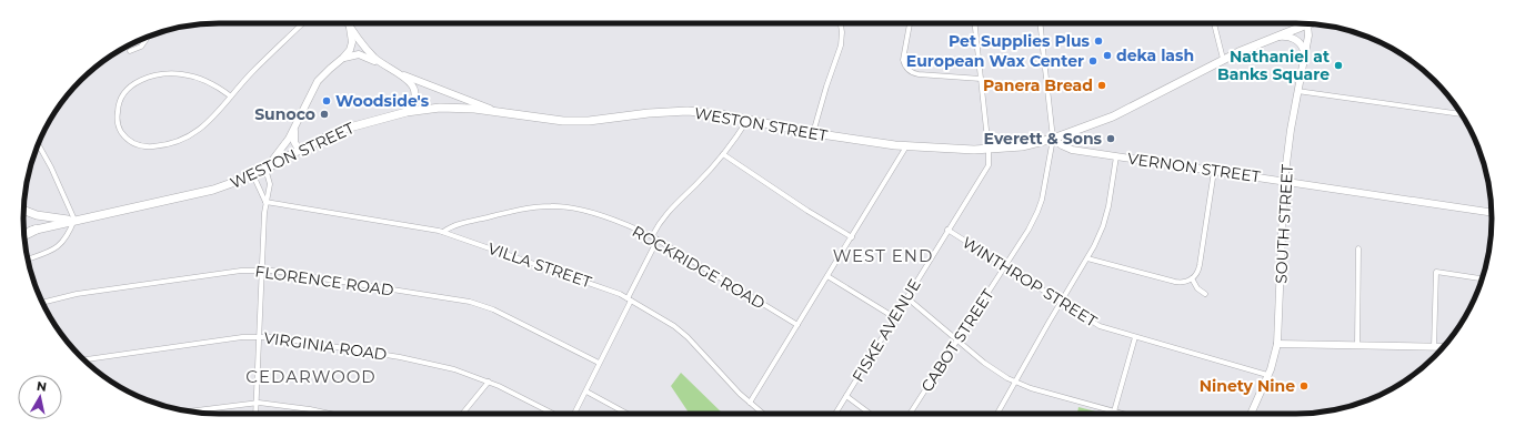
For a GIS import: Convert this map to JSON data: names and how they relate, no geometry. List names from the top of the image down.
{
  "streets": {
    "main road": ["WESTON STREET"],
    "street": [
      "VERNON STREET",
      "SOUTH STREET",
      "VILLA STREET",
      "ROCKRIDGE ROAD",
      "FLORENCE ROAD",
      "WINTHROP STREET",
      "FISKE AVENUE",
      "CABOT STREET",
      "VIRGINIA ROAD"
    ]
  },
  "crossings": [
    ["WESTON STREET", "VERNON STREET"],
    ["WESTON STREET", "SOUTH STREET"],
    ["WESTON STREET", "FISKE AVENUE"],
    ["WESTON STREET", "CABOT STREET"],
    ["VERNON STREET", "SOUTH STREET"],
    ["VERNON STREET", "CABOT STREET"],
    ["SOUTH STREET", "WINTHROP STREET"],
    ["VILLA STREET", "ROCKRIDGE ROAD"],
    ["WINTHROP STREET", "FISKE AVENUE"],
    ["WINTHROP STREET", "CABOT STREET"]
  ],
  "districts": ["WEST END", "CEDARWOOD"],
  "places": [
    "Pet Supplies Plus",
    "deka lash",
    "European Wax Center",
    "Nathaniel at Banks Square",
    "Panera Bread",
    "Woodside's",
    "Sunoco",
    "Everett & Sons",
    "Ninety Nine"
  ],
  "north": "top"
}
